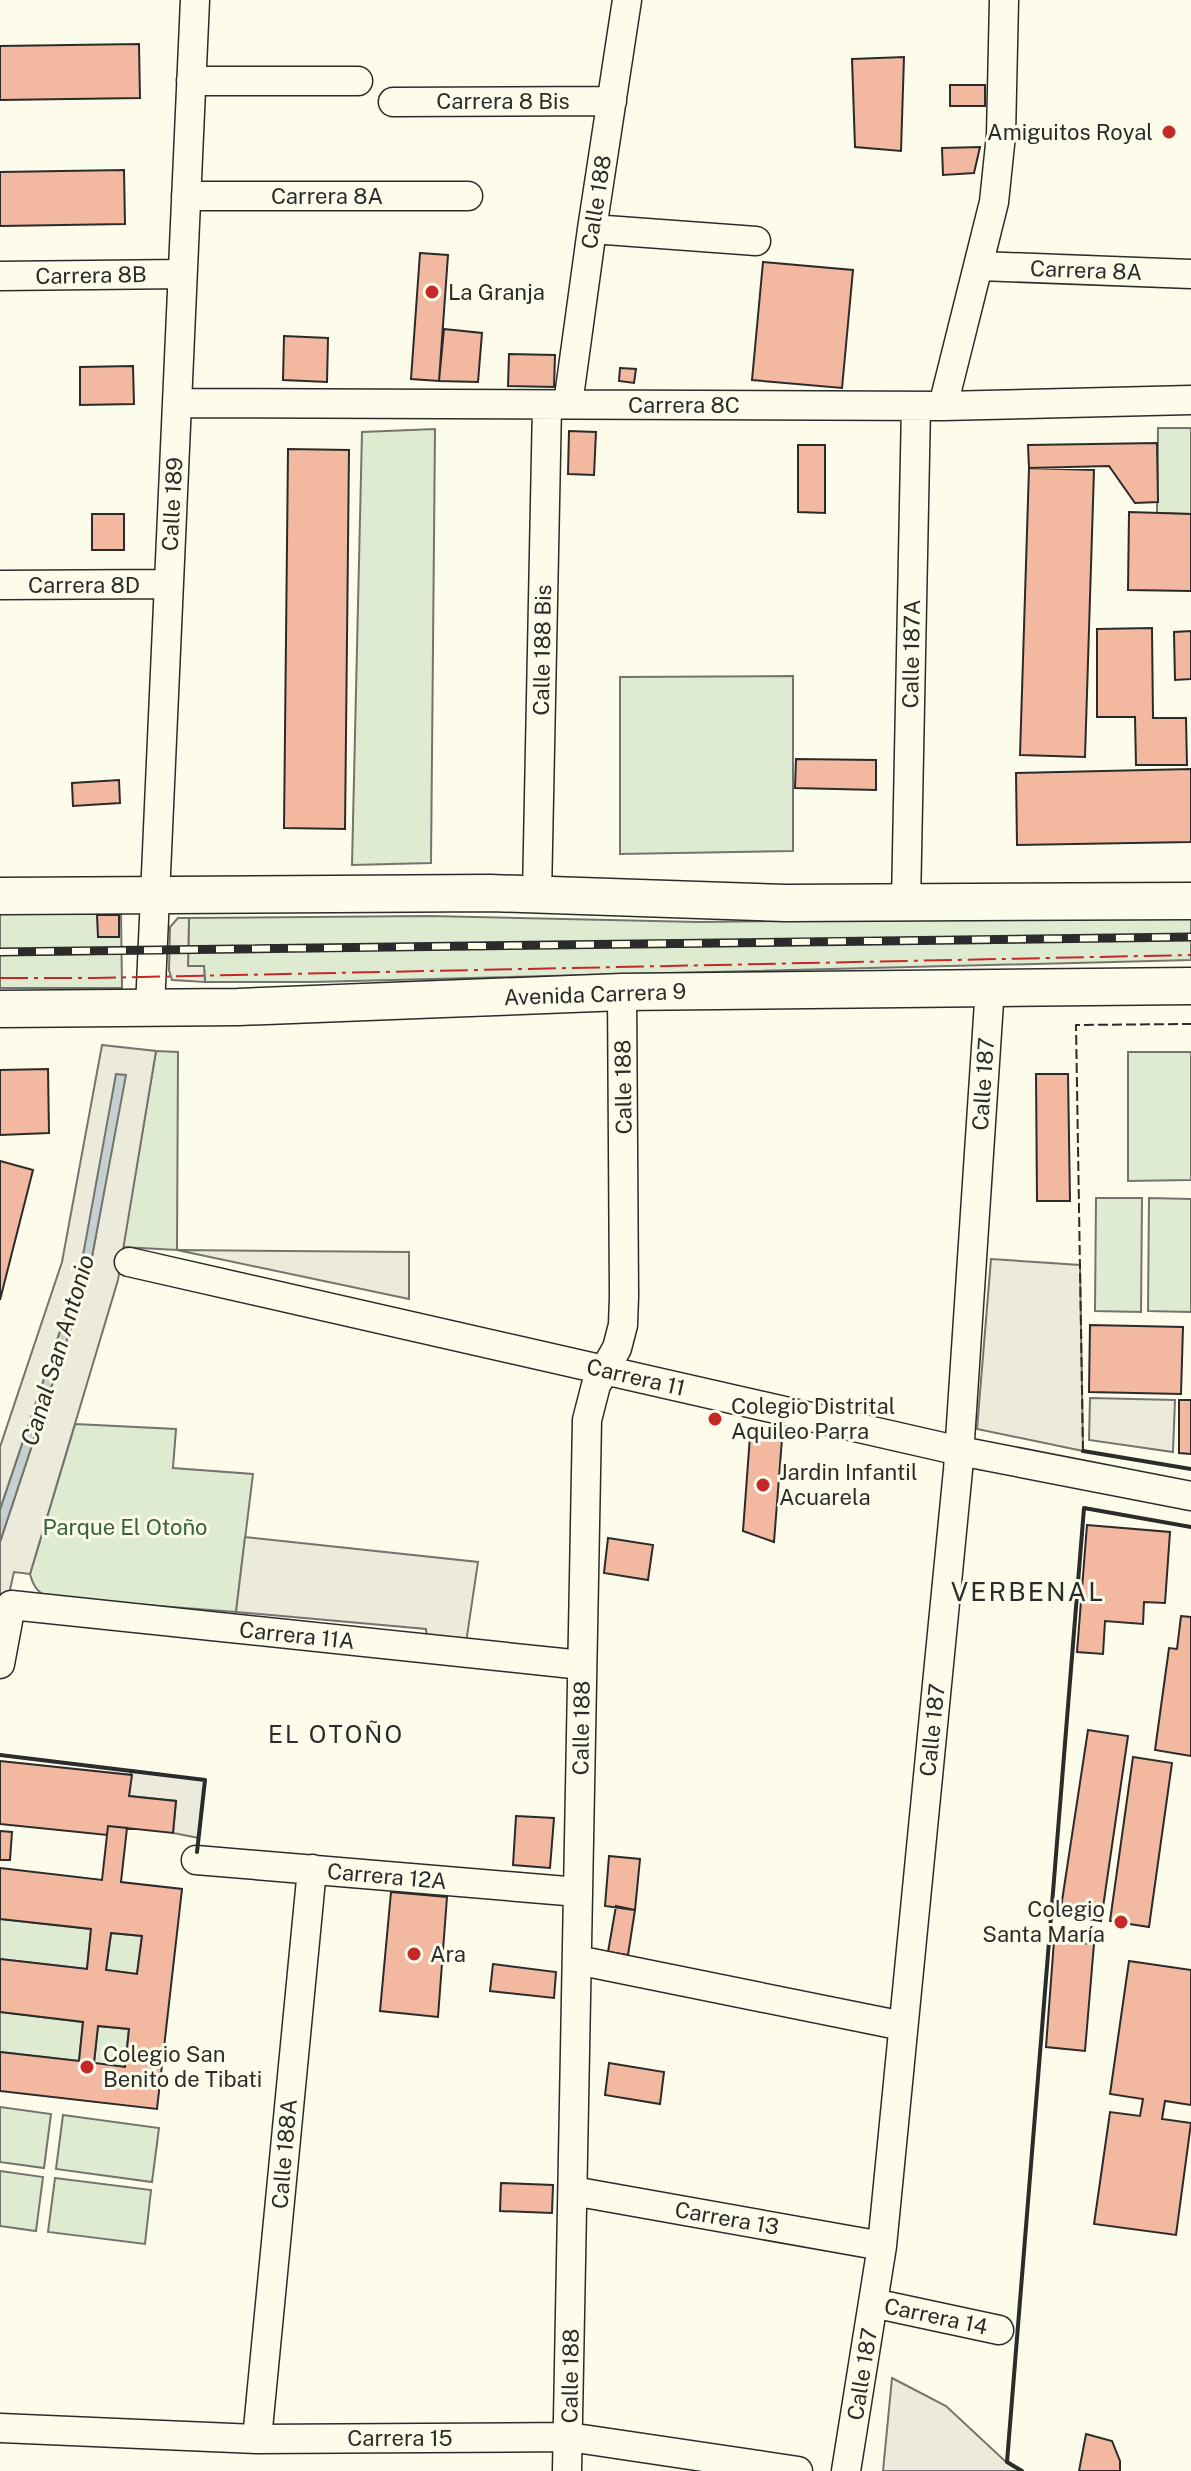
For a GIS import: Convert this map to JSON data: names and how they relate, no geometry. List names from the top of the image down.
{
  "streets": {
    "main road": ["Avenida Carrera 9"],
    "street": [
      "Carrera 8 Bis",
      "Carrera 8A",
      "Calle 188",
      "Carrera 8B",
      "Carrera 8C",
      "Calle 189",
      "Carrera 8D",
      "Calle 188 Bis",
      "Calle 187A",
      "Calle 187",
      "Carrera 11",
      "Carrera 11A",
      "Carrera 12A",
      "Calle 188A",
      "Carrera 13",
      "Carrera 14",
      "Carrera 15"
    ]
  },
  "crossings": [
    ["Carrera 8 Bis", "Calle 188"],
    ["Carrera 8A", "Calle 189"],
    ["Carrera 8A", "Calle 187A"],
    ["Calle 188", "Carrera 8C"],
    ["Calle 188", "Calle 188 Bis"],
    ["Calle 188", "Avenida Carrera 9"],
    ["Calle 188", "Carrera 11"],
    ["Calle 188", "Carrera 11A"],
    ["Calle 188", "Carrera 12A"],
    ["Calle 188", "Carrera 13"],
    ["Calle 188", "Carrera 15"],
    ["Carrera 8B", "Calle 189"],
    ["Carrera 8C", "Calle 189"],
    ["Carrera 8C", "Calle 188 Bis"],
    ["Carrera 8C", "Calle 187A"],
    ["Calle 189", "Carrera 8D"],
    ["Calle 189", "Avenida Carrera 9"],
    ["Avenida Carrera 9", "Calle 187"],
    ["Calle 187", "Carrera 11"],
    ["Calle 187", "Carrera 13"],
    ["Calle 187", "Carrera 14"],
    ["Carrera 12A", "Calle 188A"],
    ["Calle 188A", "Carrera 15"]
  ],
  "districts": ["VERBENAL", "EL OTOÑO"],
  "water": ["Canal San Antonio"],
  "parks": ["Parque El Otoño"],
  "places": [
    "Amiguitos Royal",
    "La Granja",
    "Colegio Distrital Aquileo Parra",
    "Jardin Infantil Acuarela",
    "Colegio Santa María",
    "Ara",
    "Colegio San Benito de Tibati"
  ]
}
